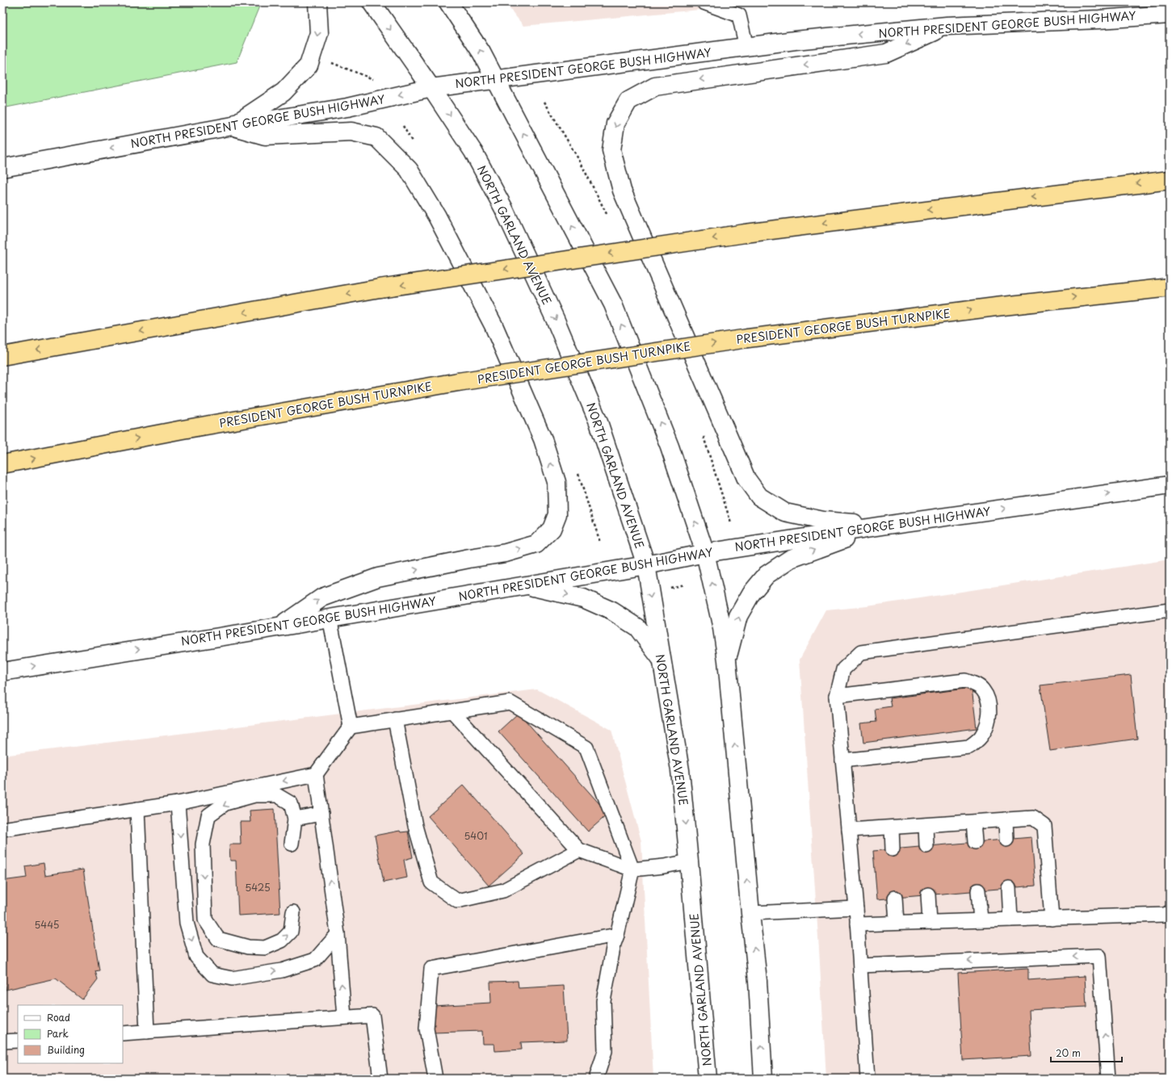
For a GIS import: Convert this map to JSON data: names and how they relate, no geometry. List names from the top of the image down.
{
  "streets": {
    "highway": ["PRESIDENT GEORGE BUSH TURNPIKE"],
    "main road": ["NORTH PRESIDENT GEORGE BUSH HIGHWAY", "NORTH GARLAND AVENUE"]
  },
  "crossings": [
    ["NORTH PRESIDENT GEORGE BUSH HIGHWAY", "NORTH GARLAND AVENUE"]
  ],
  "house_numbers": ["5401", "5425", "5445"],
  "legend": ["Road", "Park", "Building"],
  "scale_bar": "20 m"
}
